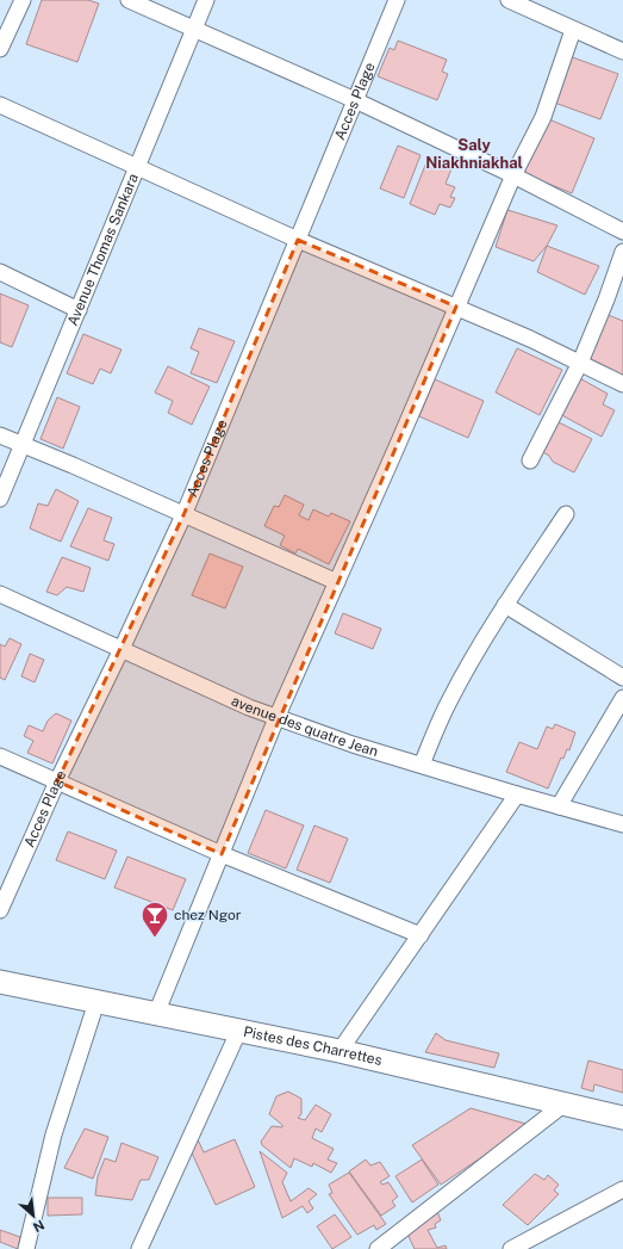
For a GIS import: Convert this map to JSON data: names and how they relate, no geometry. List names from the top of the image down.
{
  "streets": {
    "main road": ["Pistes des Charrettes"],
    "street": ["Acces Plage", "Avenue Thomas Sankara", "avenue des quatre Jean"]
  },
  "crossings": [
    ["Acces Plage", "avenue des quatre Jean"]
  ],
  "districts": ["Saly Niakhniakhal"],
  "places": {
    "bar": ["chez Ngor"]
  },
  "north": "bottom right"
}
